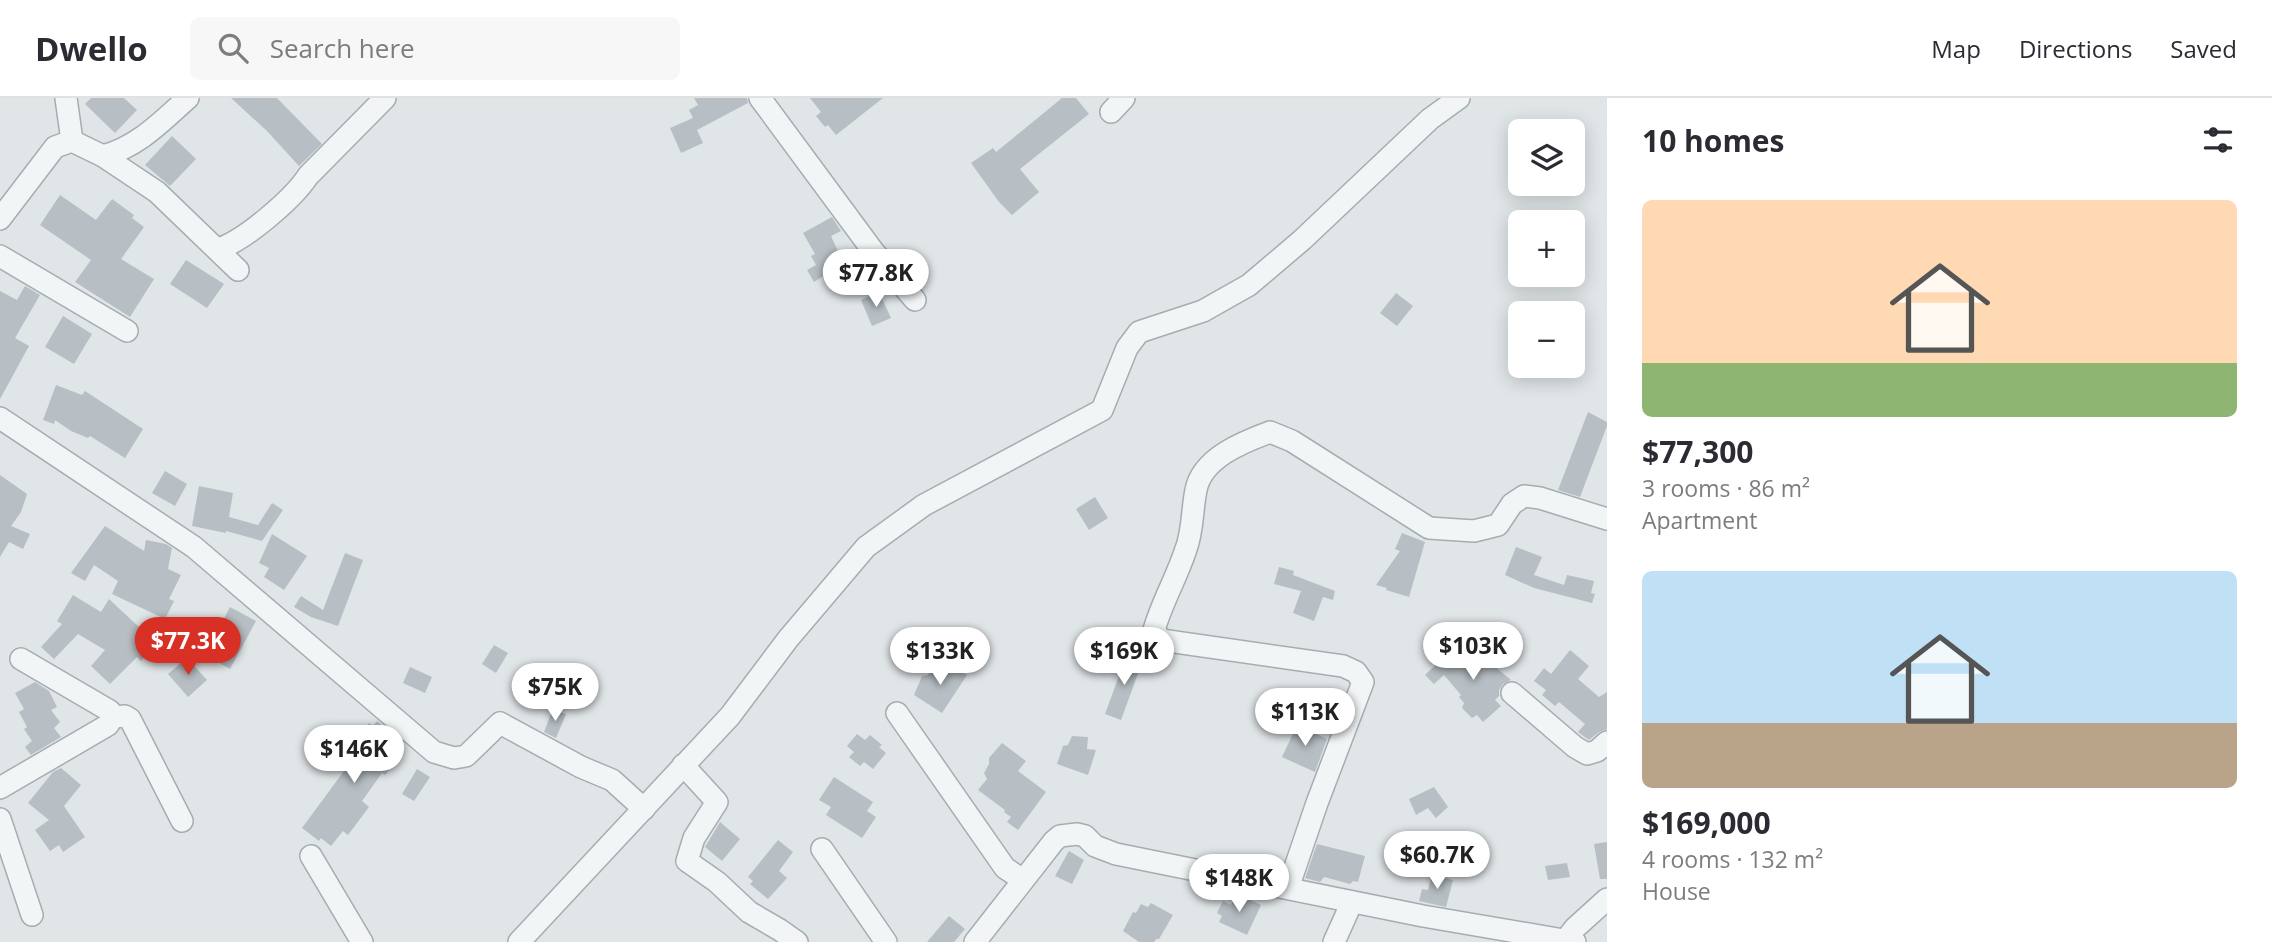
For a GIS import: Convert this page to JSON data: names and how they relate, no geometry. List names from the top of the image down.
{
  "page": {
    "header": "Dwello",
    "search": "Search here",
    "nav": ["Map", "Directions", "Saved"],
    "heading": "10 homes",
    "map_buttons": ["+", "−"],
    "list": [
      {
        "name": "$77,300",
        "note": "3 rooms · 86 m² · Apartment"
      },
      {
        "name": "$169,000",
        "note": "4 rooms · 132 m² · House"
      }
    ],
    "price": [
      "$77.8K",
      "$77.3K",
      "$103K",
      "$133K",
      "$169K",
      "$75K",
      "$113K",
      "$146K",
      "$60.7K",
      "$148K"
    ]
  }
}
